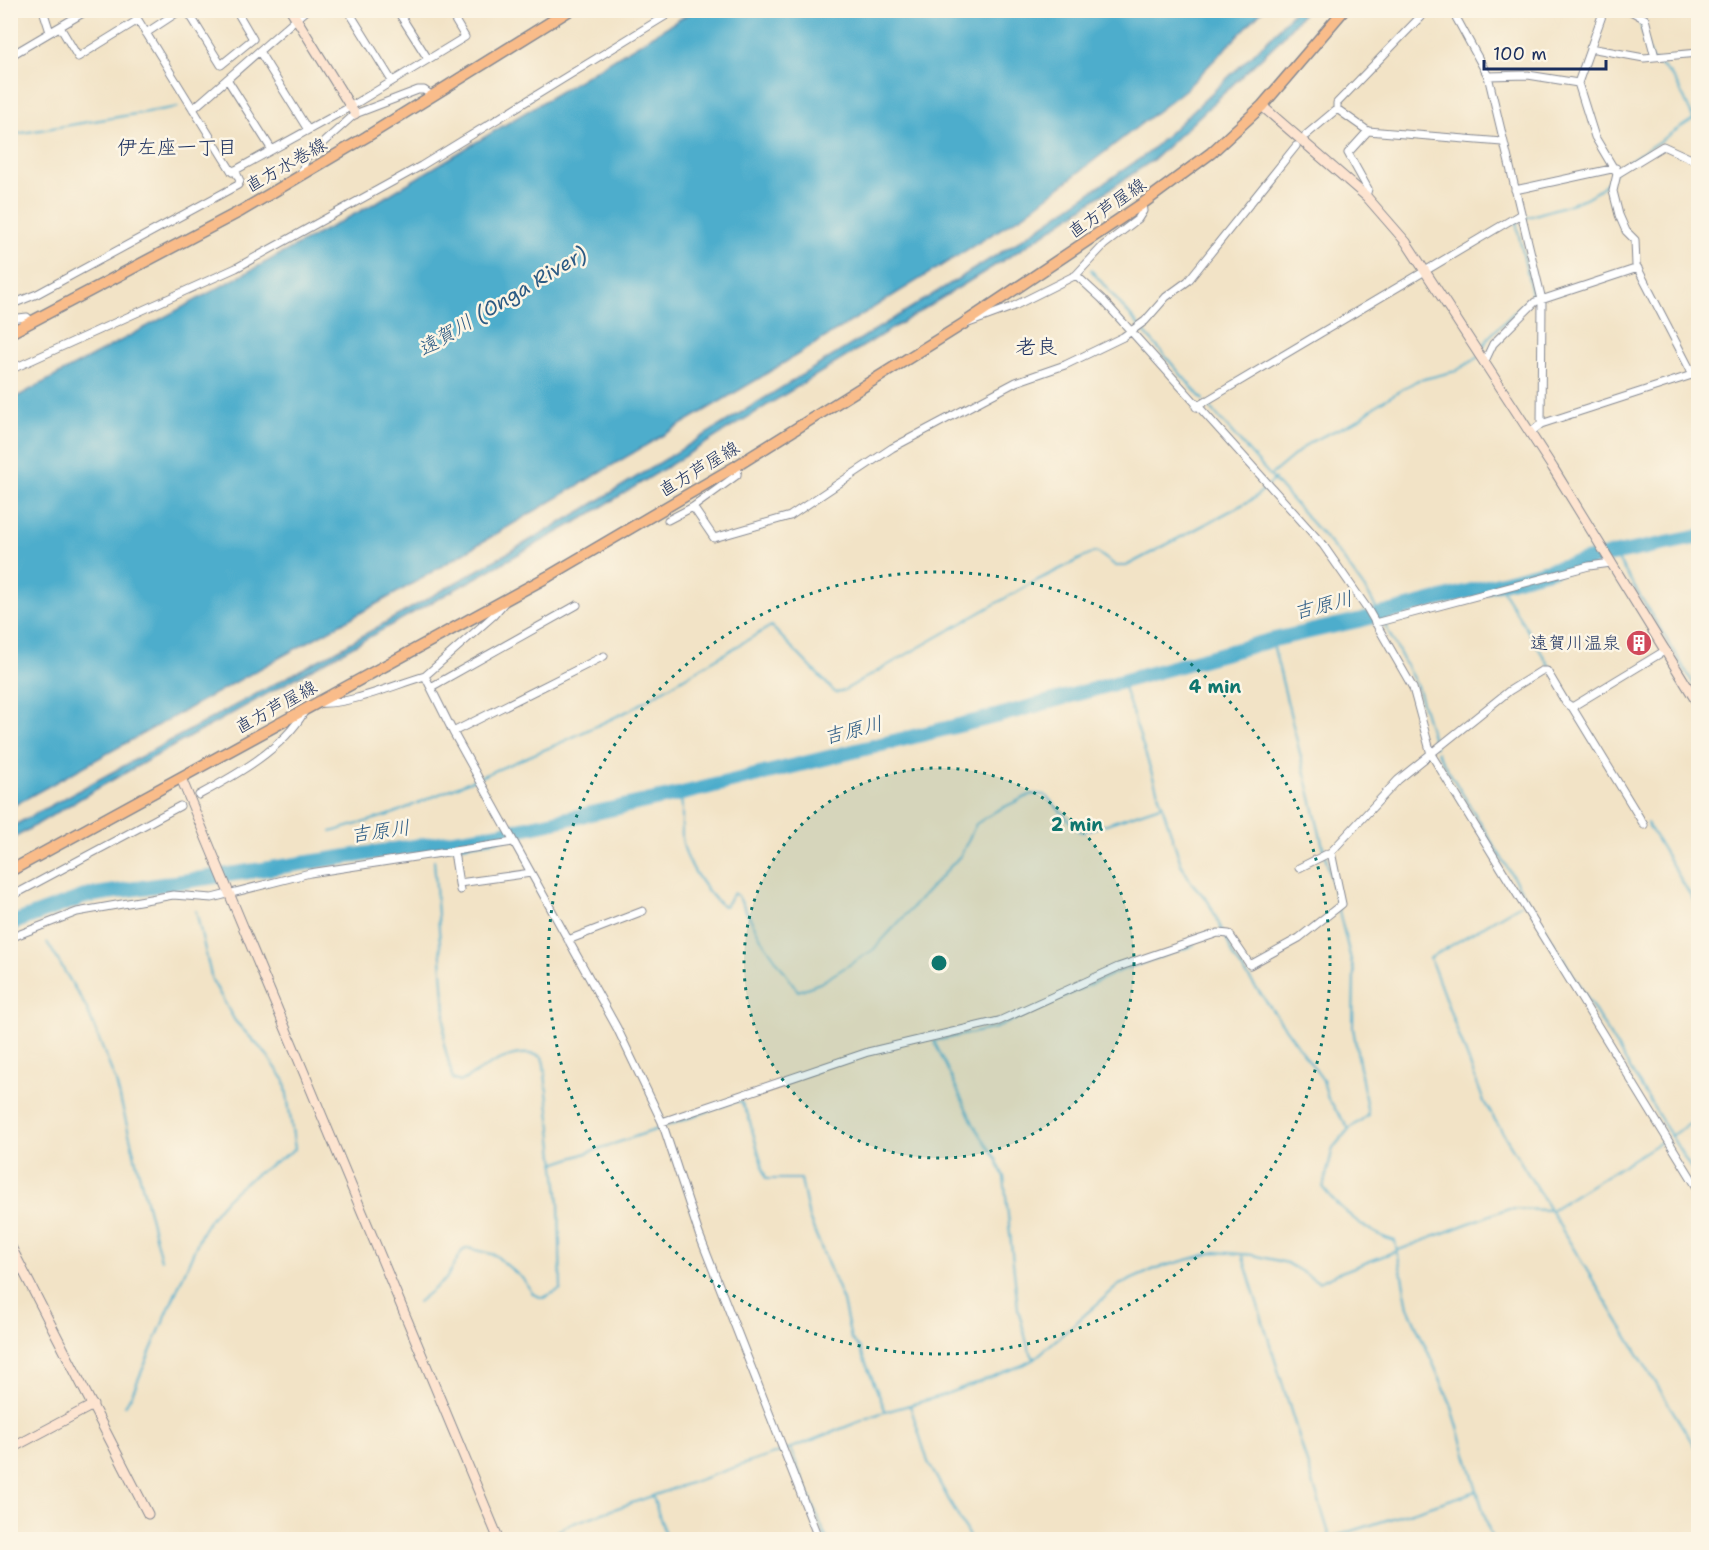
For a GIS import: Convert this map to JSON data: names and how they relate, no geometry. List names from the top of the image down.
{
  "streets": {
    "main road": ["直方水巻線", "直方芦屋線"]
  },
  "districts": ["伊左座一丁目", "老良"],
  "water": ["遠賀川 (Onga River)", "吉原川"],
  "places": {
    "building": ["遠賀川温泉"]
  },
  "scale_bar": "100 m",
  "rings": ["4 min", "2 min"]
}
